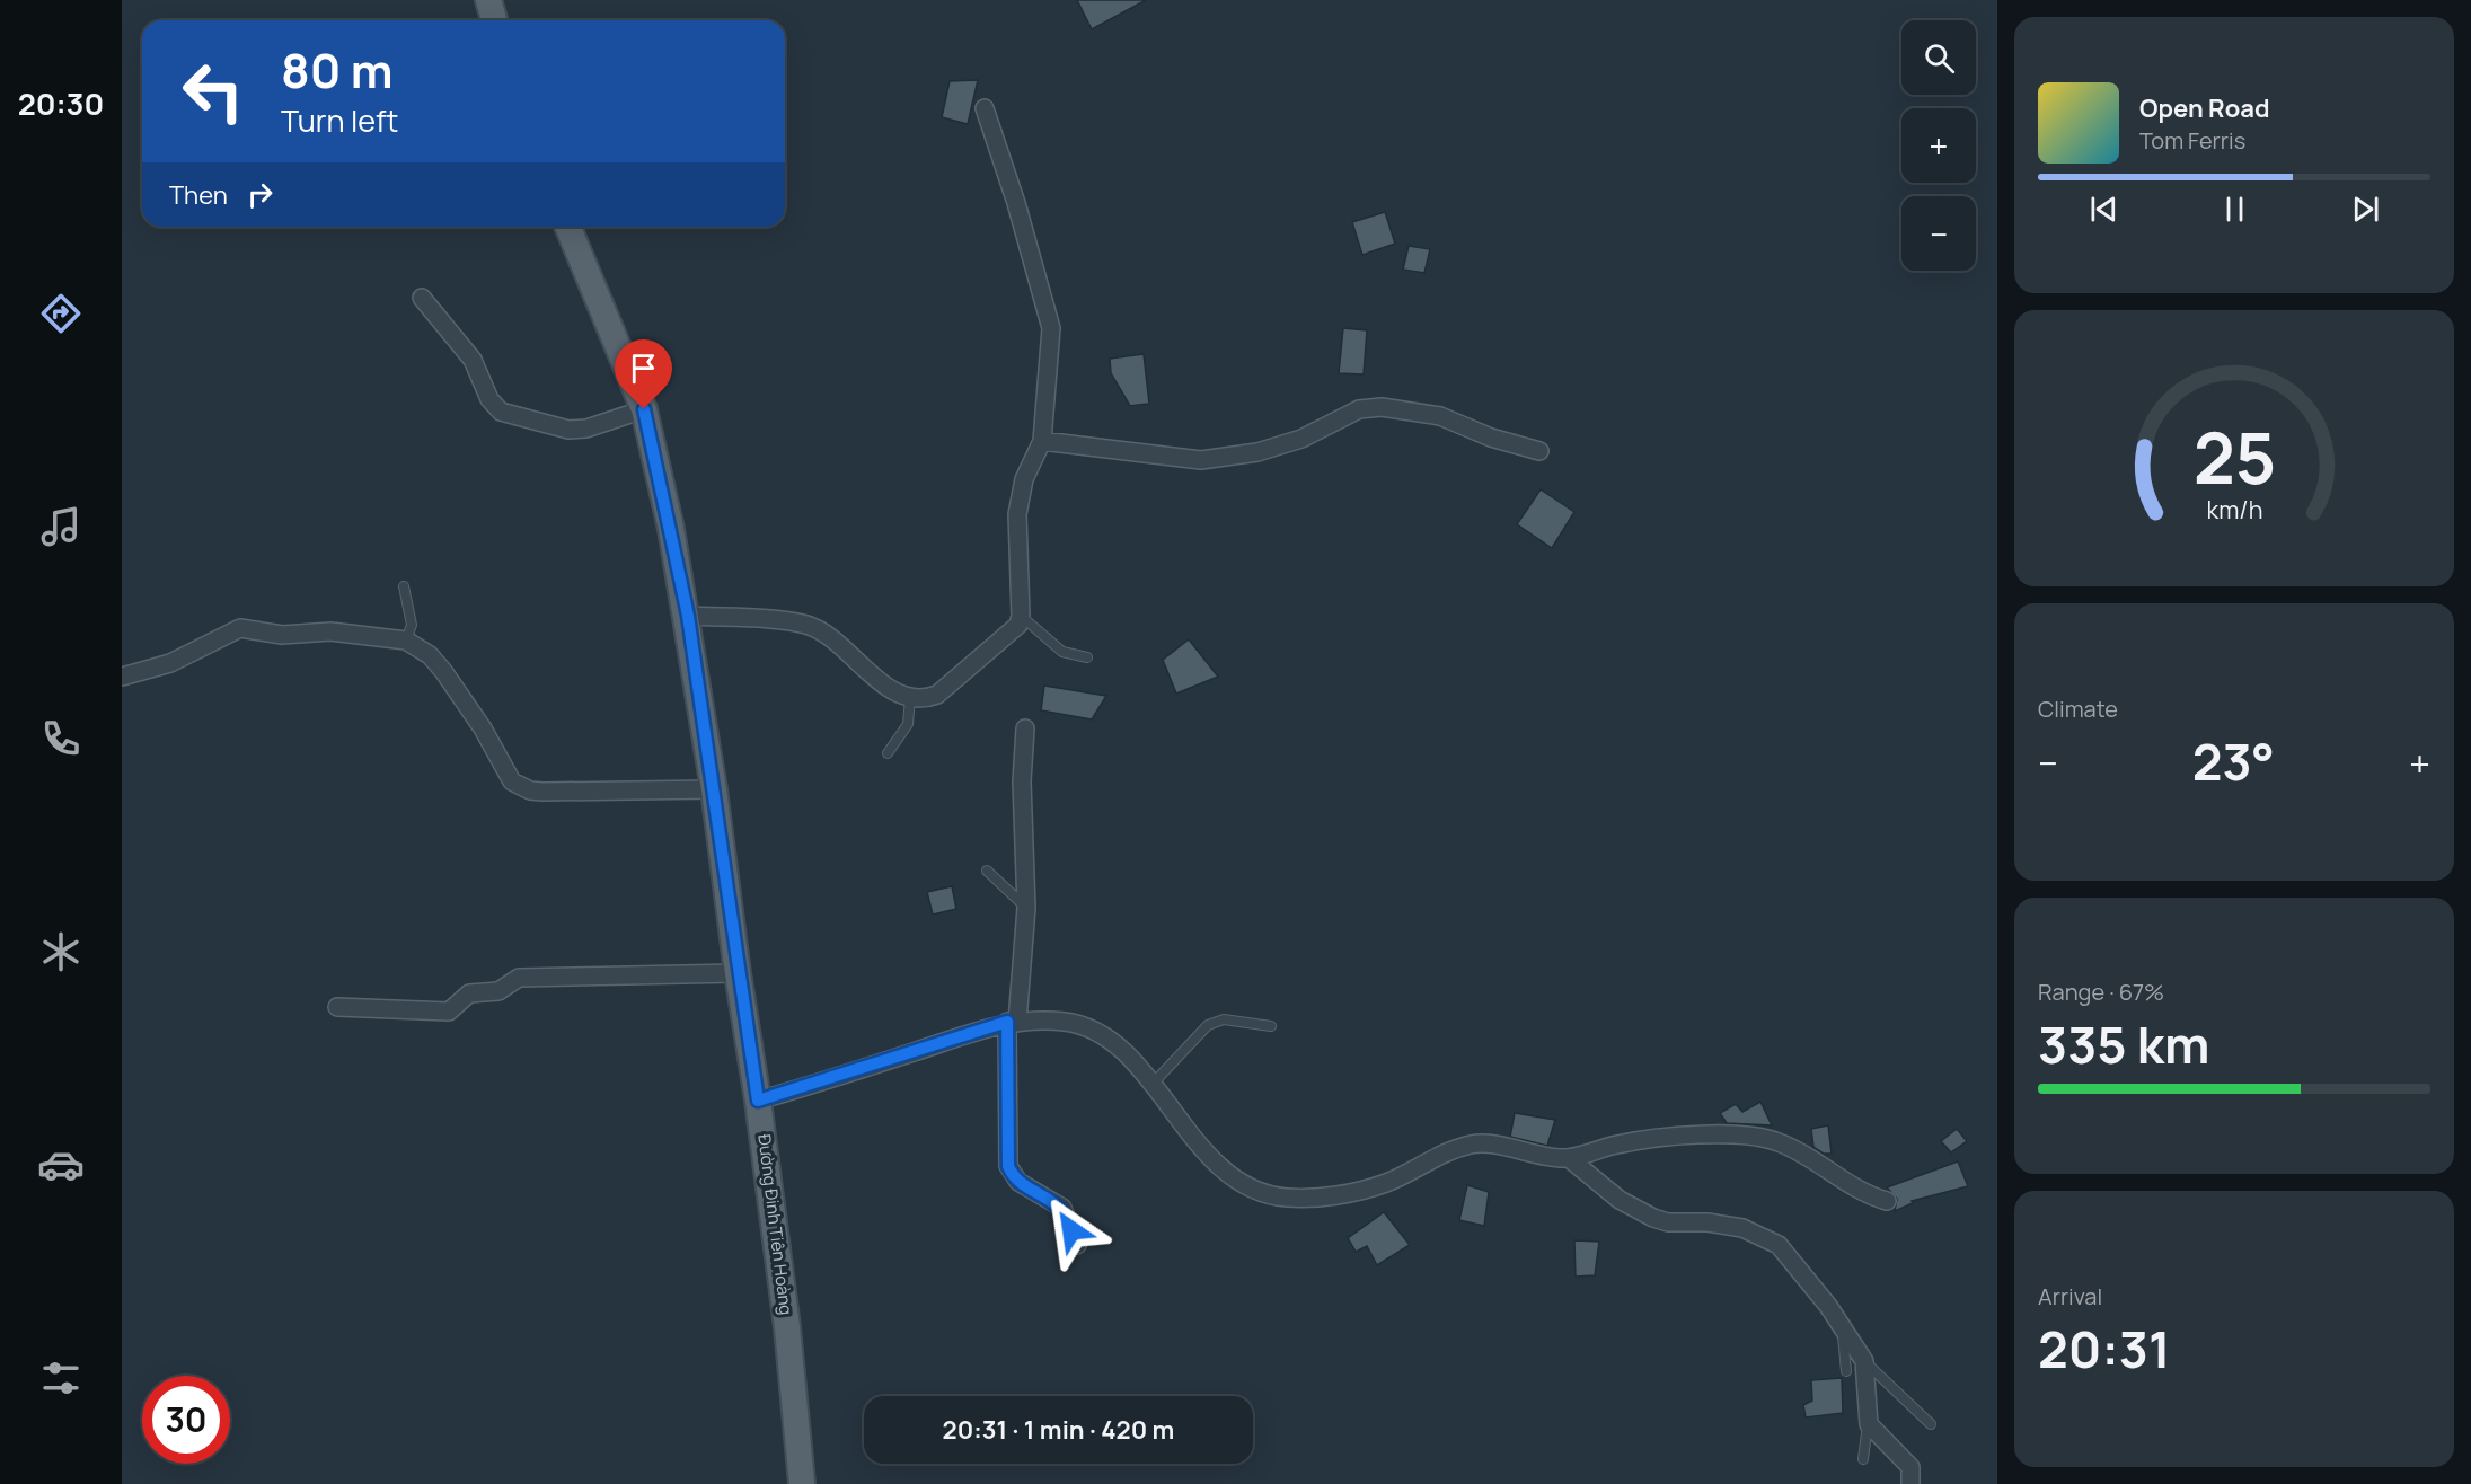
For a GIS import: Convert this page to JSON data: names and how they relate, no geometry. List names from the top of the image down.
{
  "streets": {
    "main road": ["Đường Đinh Tiên Hoàng"]
  },
  "page": {
    "tabs": "20:30",
    "map_buttons": ["+", "−"],
    "turn": ["80 m", "Turn left"],
    "song": ["Open Road", "Tom Ferris"],
    "then": "Then",
    "tile": [
      "Climate",
      ["Range · 67%", "335 km"],
      ["Arrival", "20:31"]
    ],
    "heat": ["−", "23°", "+"],
    "limit": "30",
    "trip": "20:31 · 1 min · 420 m",
    "gauge": ["25", "km/h"]
  }
}
